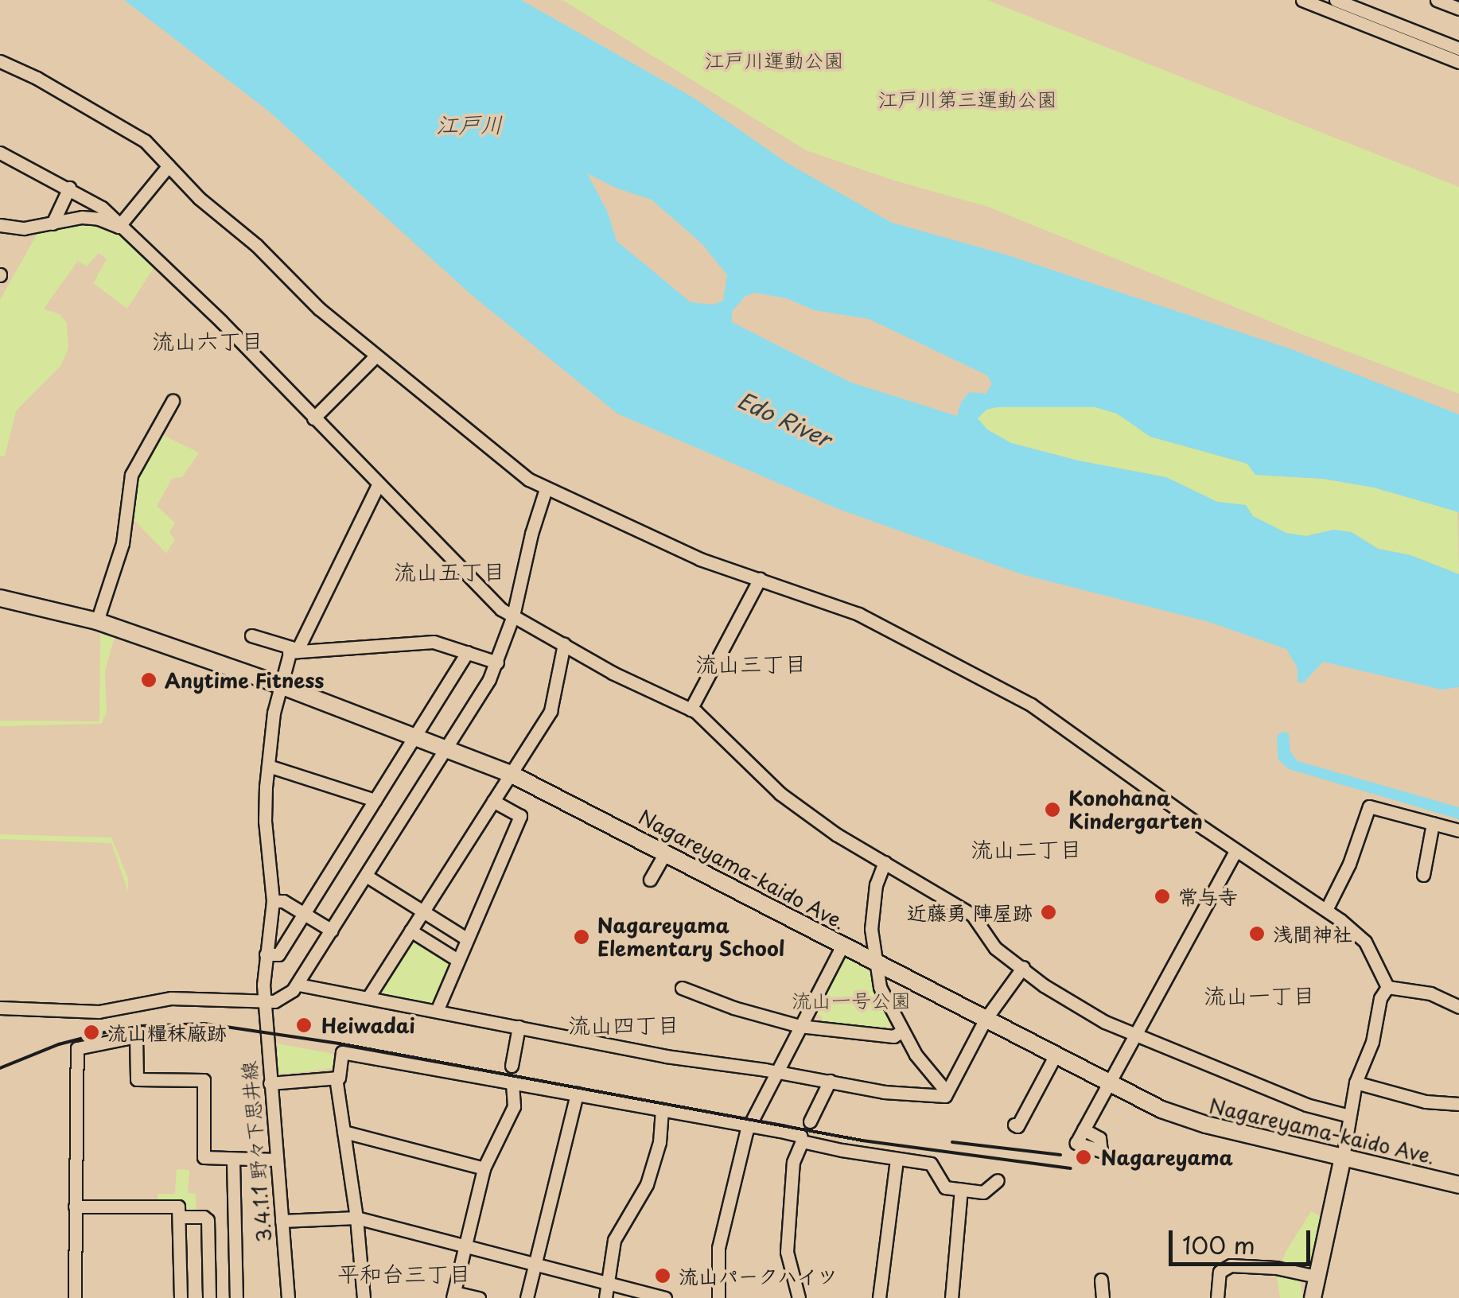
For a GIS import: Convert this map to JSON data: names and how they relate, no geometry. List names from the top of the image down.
{
  "streets": {
    "main road": ["Nagareyama-kaido Ave."],
    "street": ["3.4.1.1 野々下思井線"]
  },
  "crossings": [
    ["Nagareyama-kaido Ave.", "3.4.1.1 野々下思井線"]
  ],
  "districts": [
    "流山六丁目",
    "流山五丁目",
    "流山三丁目",
    "流山二丁目",
    "流山一丁目",
    "流山四丁目",
    "平和台三丁目"
  ],
  "water": ["江戸川", "Edo River"],
  "parks": ["江戸川運動公園", "江戸川第三運動公園", "流山一号公園"],
  "places": [
    "Anytime Fitness",
    "Konohana Kindergarten",
    "常与寺",
    "近藤勇 陣屋跡",
    "浅間神社",
    "Nagareyama Elementary School",
    "Heiwadai",
    "流山糧秣廠跡",
    "Nagareyama",
    "流山パークハイツ"
  ],
  "scale_bar": "100 m"
}
